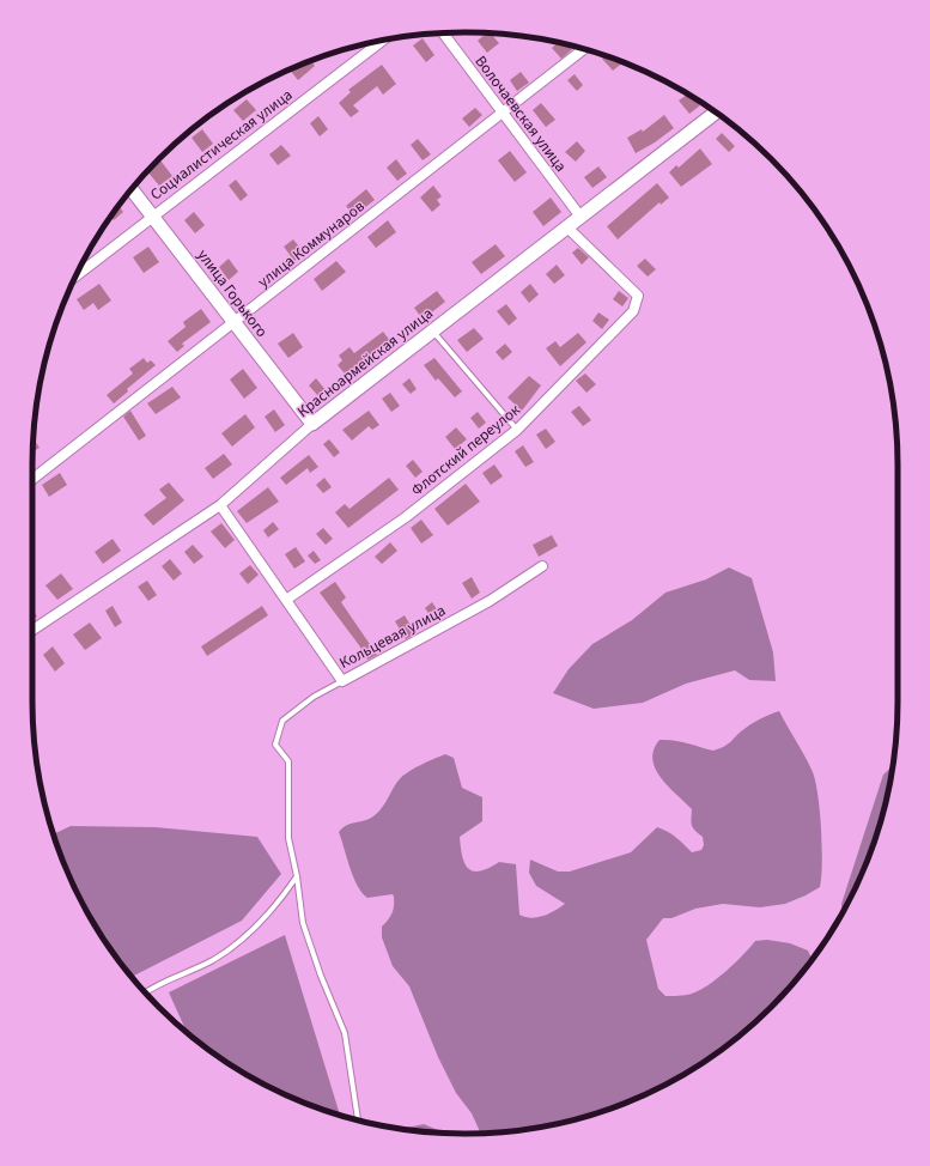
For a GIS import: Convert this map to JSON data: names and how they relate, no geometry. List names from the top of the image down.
{
  "streets": {
    "street": [
      "Волочаевская улица",
      "Социалистическая улица",
      "улица Коммунаров",
      "улица Горького",
      "Красноармейская улица",
      "Флотский переулок",
      "Кольцевая улица"
    ]
  },
  "crossings": [
    ["Волочаевская улица", "улица Коммунаров"],
    ["Волочаевская улица", "Красноармейская улица"],
    ["Социалистическая улица", "улица Горького"],
    ["улица Коммунаров", "улица Горького"],
    ["улица Горького", "Красноармейская улица"],
    ["Красноармейская улица", "Флотский переулок"],
    ["Красноармейская улица", "Кольцевая улица"],
    ["Флотский переулок", "Кольцевая улица"]
  ]
}
